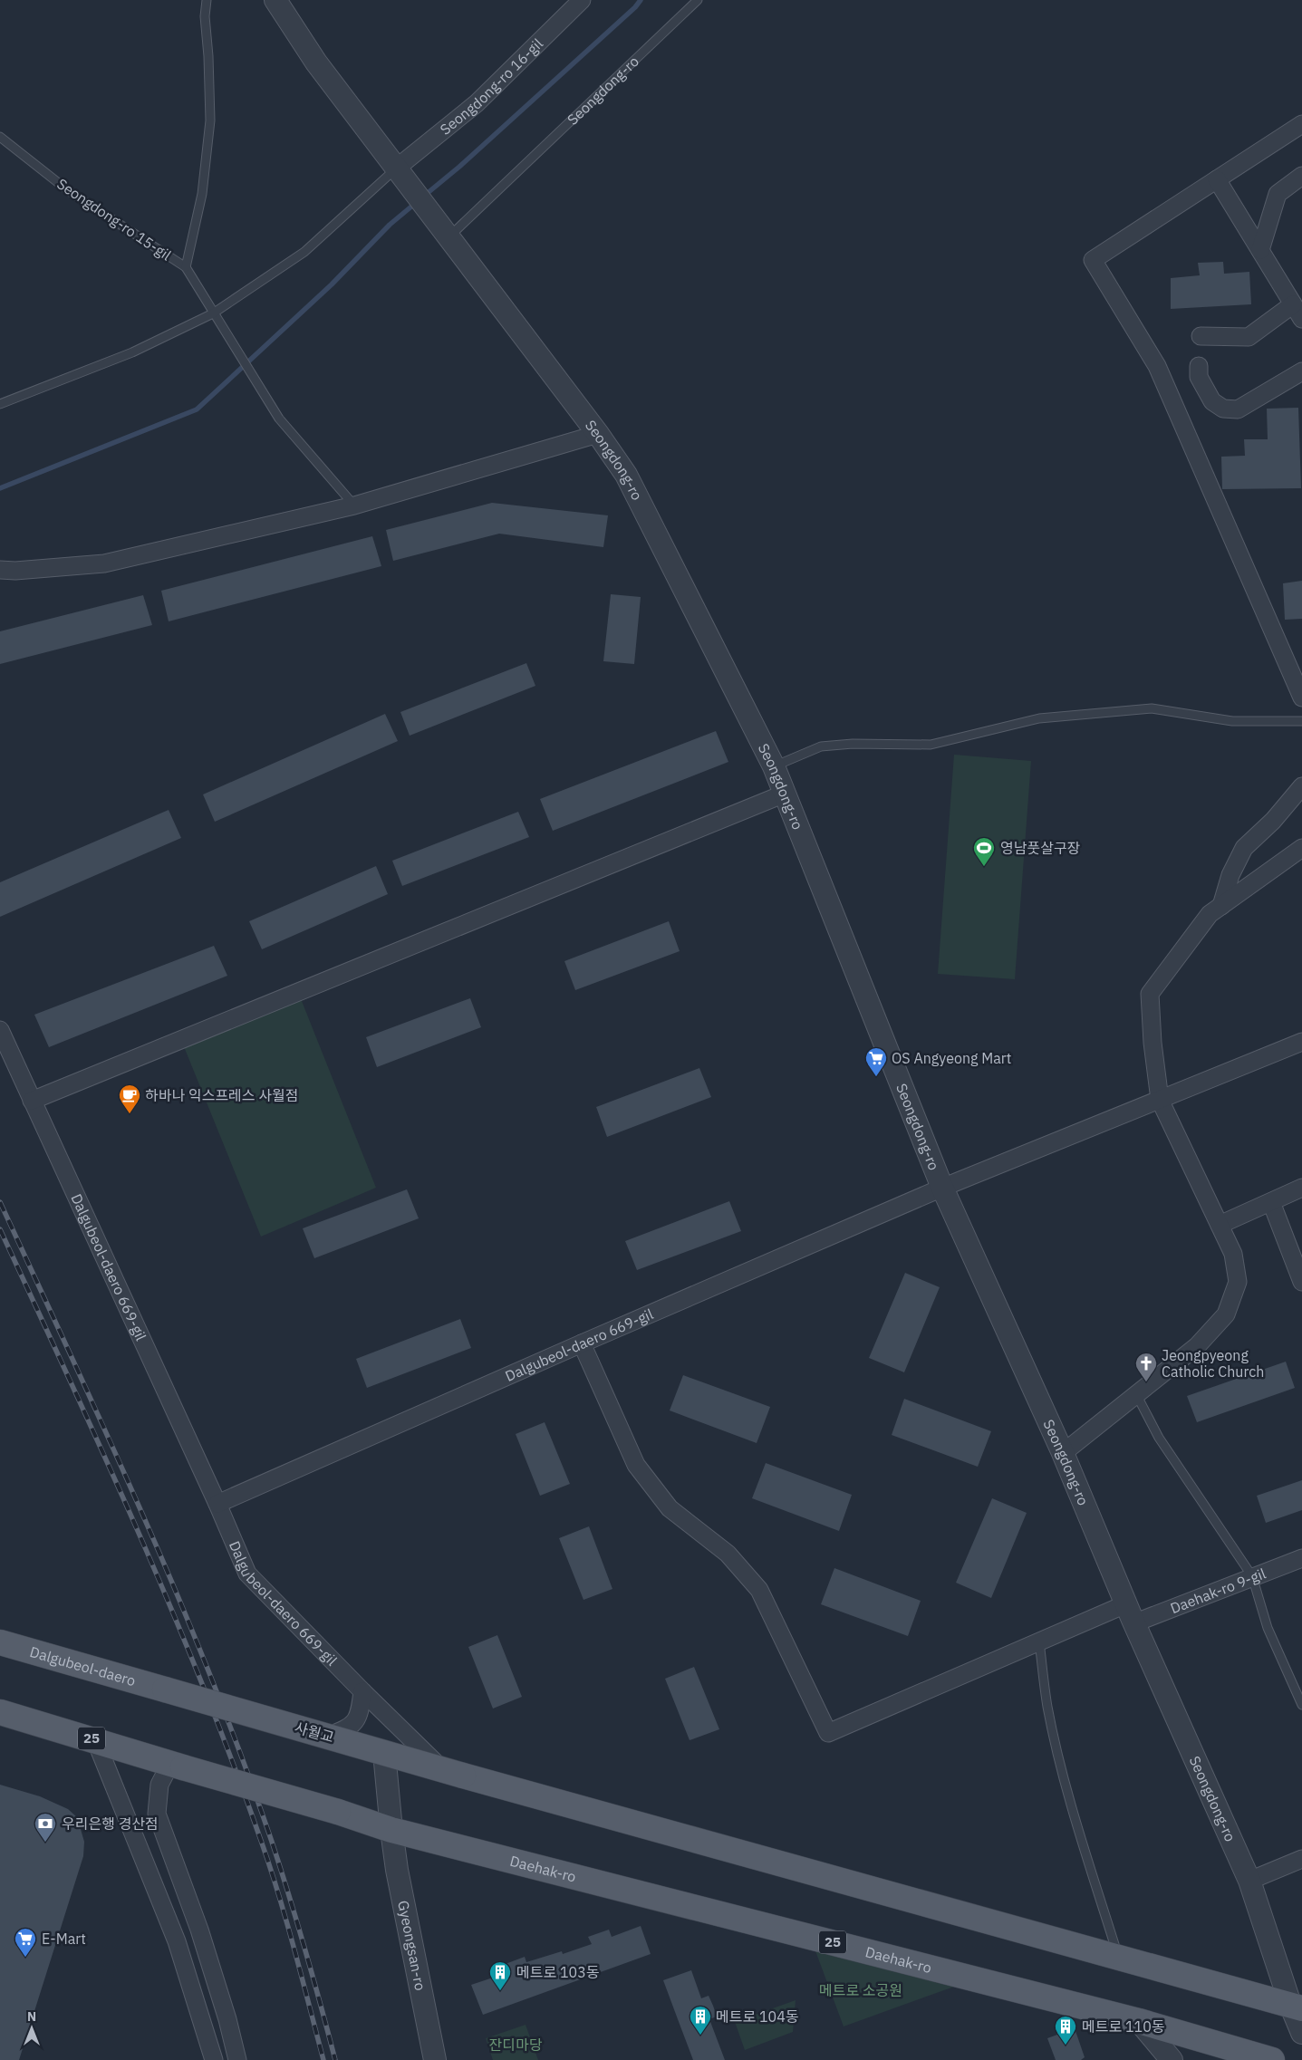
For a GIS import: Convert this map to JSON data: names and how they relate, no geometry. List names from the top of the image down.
{
  "streets": {
    "main road": [
      "Dalgubeol-daero",
      "사월교",
      "25",
      "Daehak-ro"
    ],
    "street": [
      "Seongdong-ro 16-gil",
      "Seongdong-ro",
      "Dalgubeol-daero 669-gil",
      "Daehak-ro 9-gil",
      "Gyeongsan-ro"
    ],
    "lane": ["Seongdong-ro 15-gil"]
  },
  "crossings": [
    ["Seongdong-ro", "Dalgubeol-daero 669-gil"],
    ["Seongdong-ro", "Daehak-ro 9-gil"],
    ["Dalgubeol-daero 669-gil", "Daehak-ro 9-gil"],
    ["Dalgubeol-daero 669-gil", "사월교"],
    ["Dalgubeol-daero", "사월교"],
    ["사월교", "Gyeongsan-ro"],
    ["25", "Daehak-ro"],
    ["25", "Gyeongsan-ro"],
    ["Daehak-ro", "Gyeongsan-ro"]
  ],
  "parks": ["메트로 소공원", "잔디마당"],
  "places": {
    "sports": ["영남풋살구장"],
    "supermarket": ["OS Angyeong Mart", "E-Mart"],
    "cafe": ["하바나 익스프레스 사월점"],
    "church": ["Jeongpyeong Catholic Church"],
    "bank": ["우리은행 경산점"],
    "building": ["메트로 103동", "메트로 104동", "메트로 110동"]
  },
  "north": "top"
}
